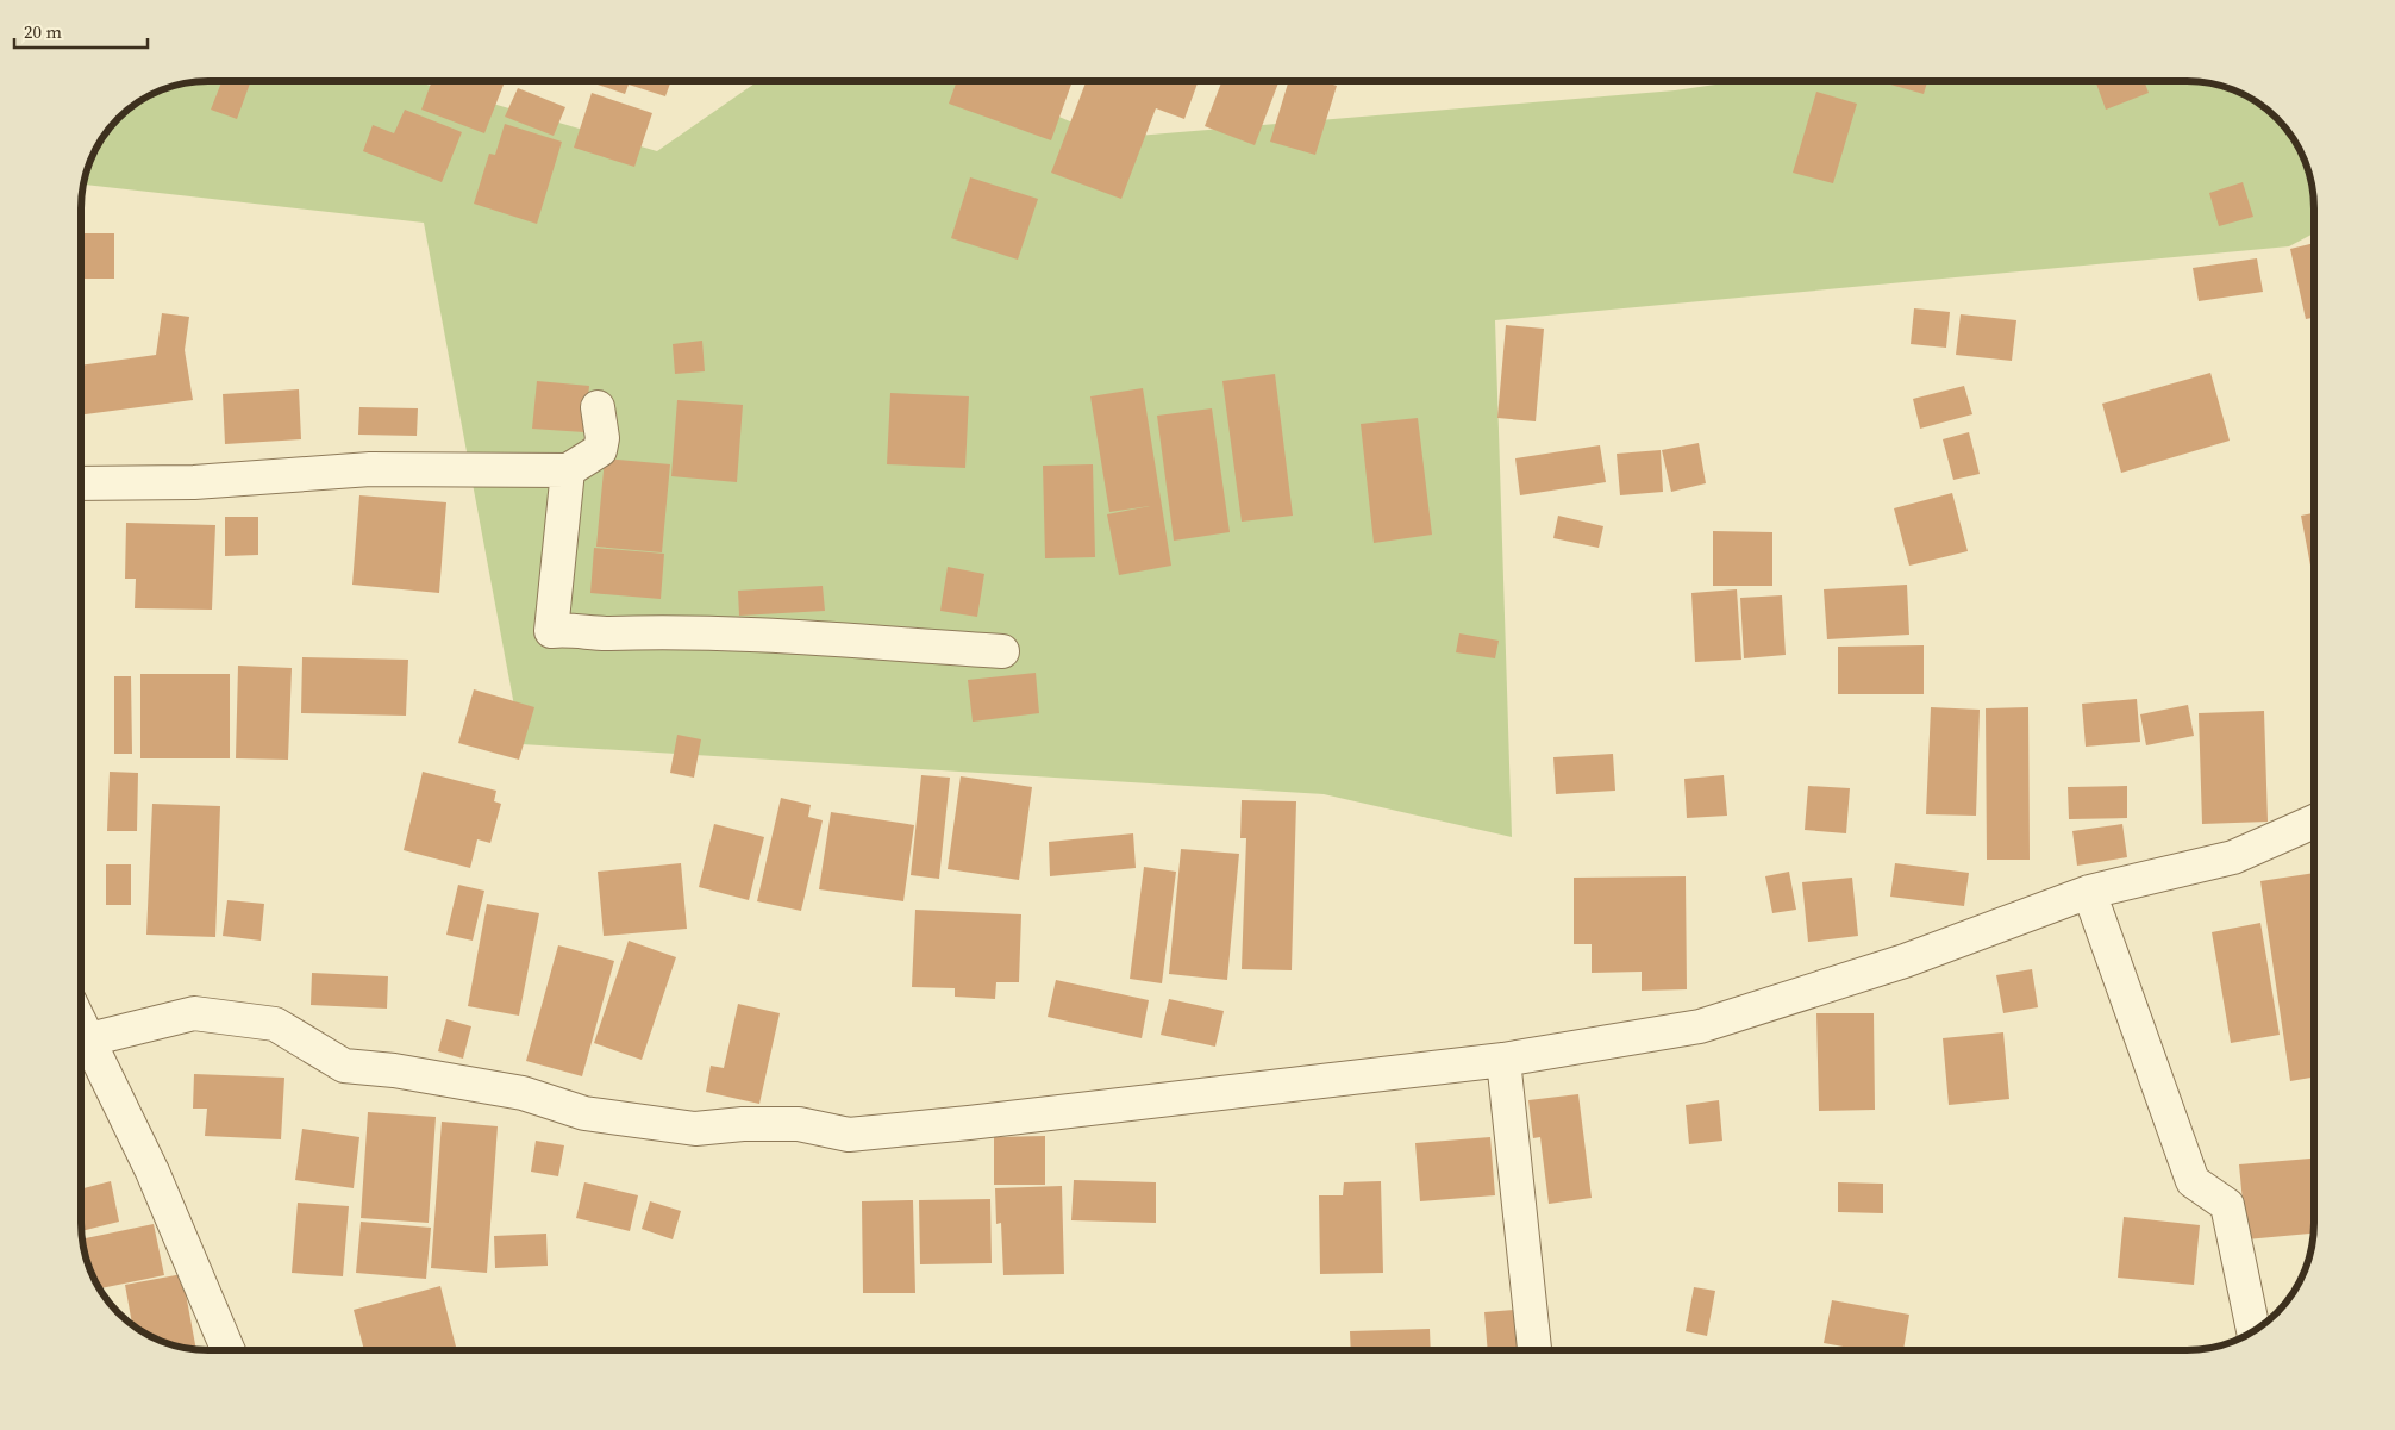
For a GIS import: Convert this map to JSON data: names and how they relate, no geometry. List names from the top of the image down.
{
  "scale_bar": "20 m"
}
